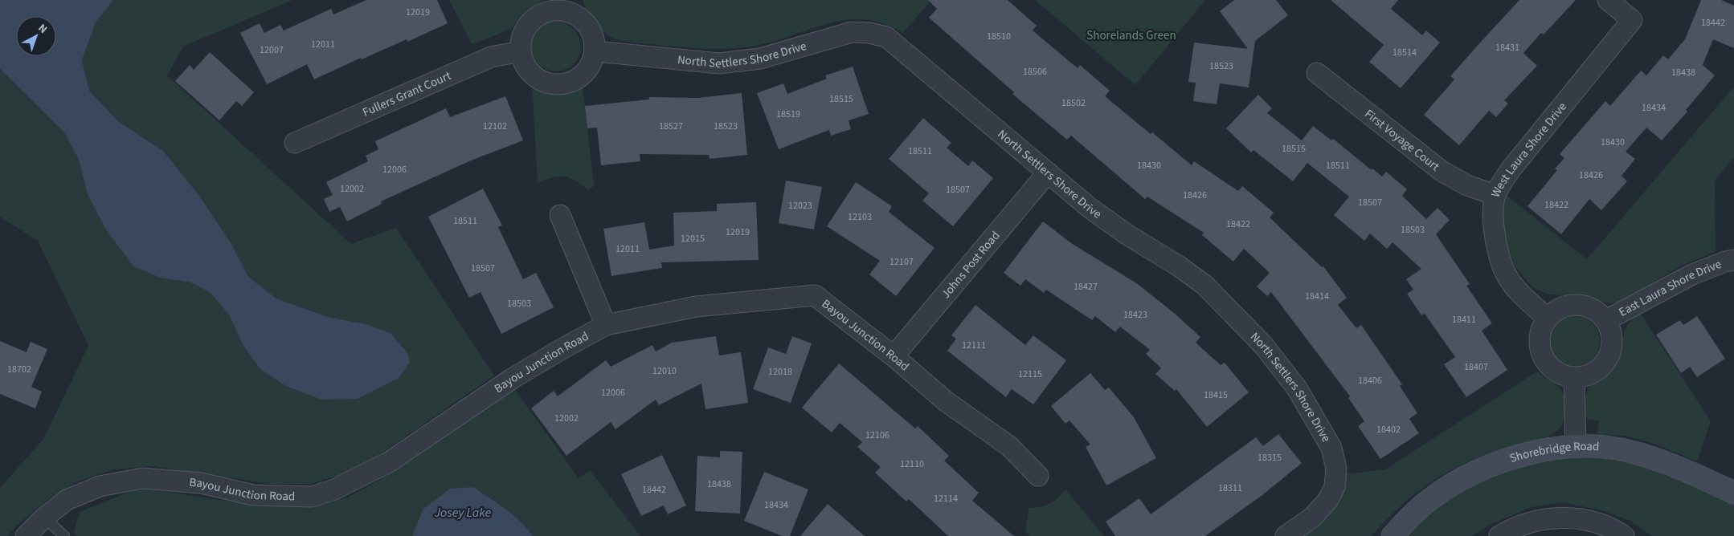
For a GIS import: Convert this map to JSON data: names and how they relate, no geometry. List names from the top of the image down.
{
  "streets": {
    "street": [
      "North Settlers Shore Drive",
      "Fullers Grant Court",
      "First Voyage Court",
      "West Laura Shore Drive",
      "Johns Post Road",
      "East Laura Shore Drive",
      "Bayou Junction Road",
      "Shorebridge Road"
    ]
  },
  "crossings": [
    ["North Settlers Shore Drive", "Fullers Grant Court"],
    ["North Settlers Shore Drive", "Johns Post Road"],
    ["First Voyage Court", "West Laura Shore Drive"],
    ["West Laura Shore Drive", "East Laura Shore Drive"],
    ["Johns Post Road", "Bayou Junction Road"]
  ],
  "water": ["Josey Lake"],
  "parks": ["Shorelands Green"],
  "house_numbers": [
    "12019",
    "18442",
    "18510",
    "12011",
    "18431",
    "12007",
    "18514",
    "18523",
    "18506",
    "18438",
    "18515",
    "18502",
    "18434",
    "18519",
    "12102",
    "18527",
    "18523",
    "18430",
    "18515",
    "18511",
    "18430",
    "18511",
    "12006",
    "18426",
    "12002",
    "18507",
    "18426",
    "18507",
    "18422",
    "12023",
    "12103",
    "18511",
    "18422",
    "18503",
    "12019",
    "12015",
    "12011",
    "12107",
    "18507",
    "18427",
    "18414",
    "18503",
    "18423",
    "18411",
    "12111",
    "18407",
    "18702",
    "12010",
    "12018",
    "12115",
    "18406",
    "12006",
    "18415",
    "12002",
    "18402",
    "12106",
    "18315",
    "12110",
    "18438",
    "18311",
    "18442",
    "12114",
    "18434"
  ],
  "north": "top right"
}
